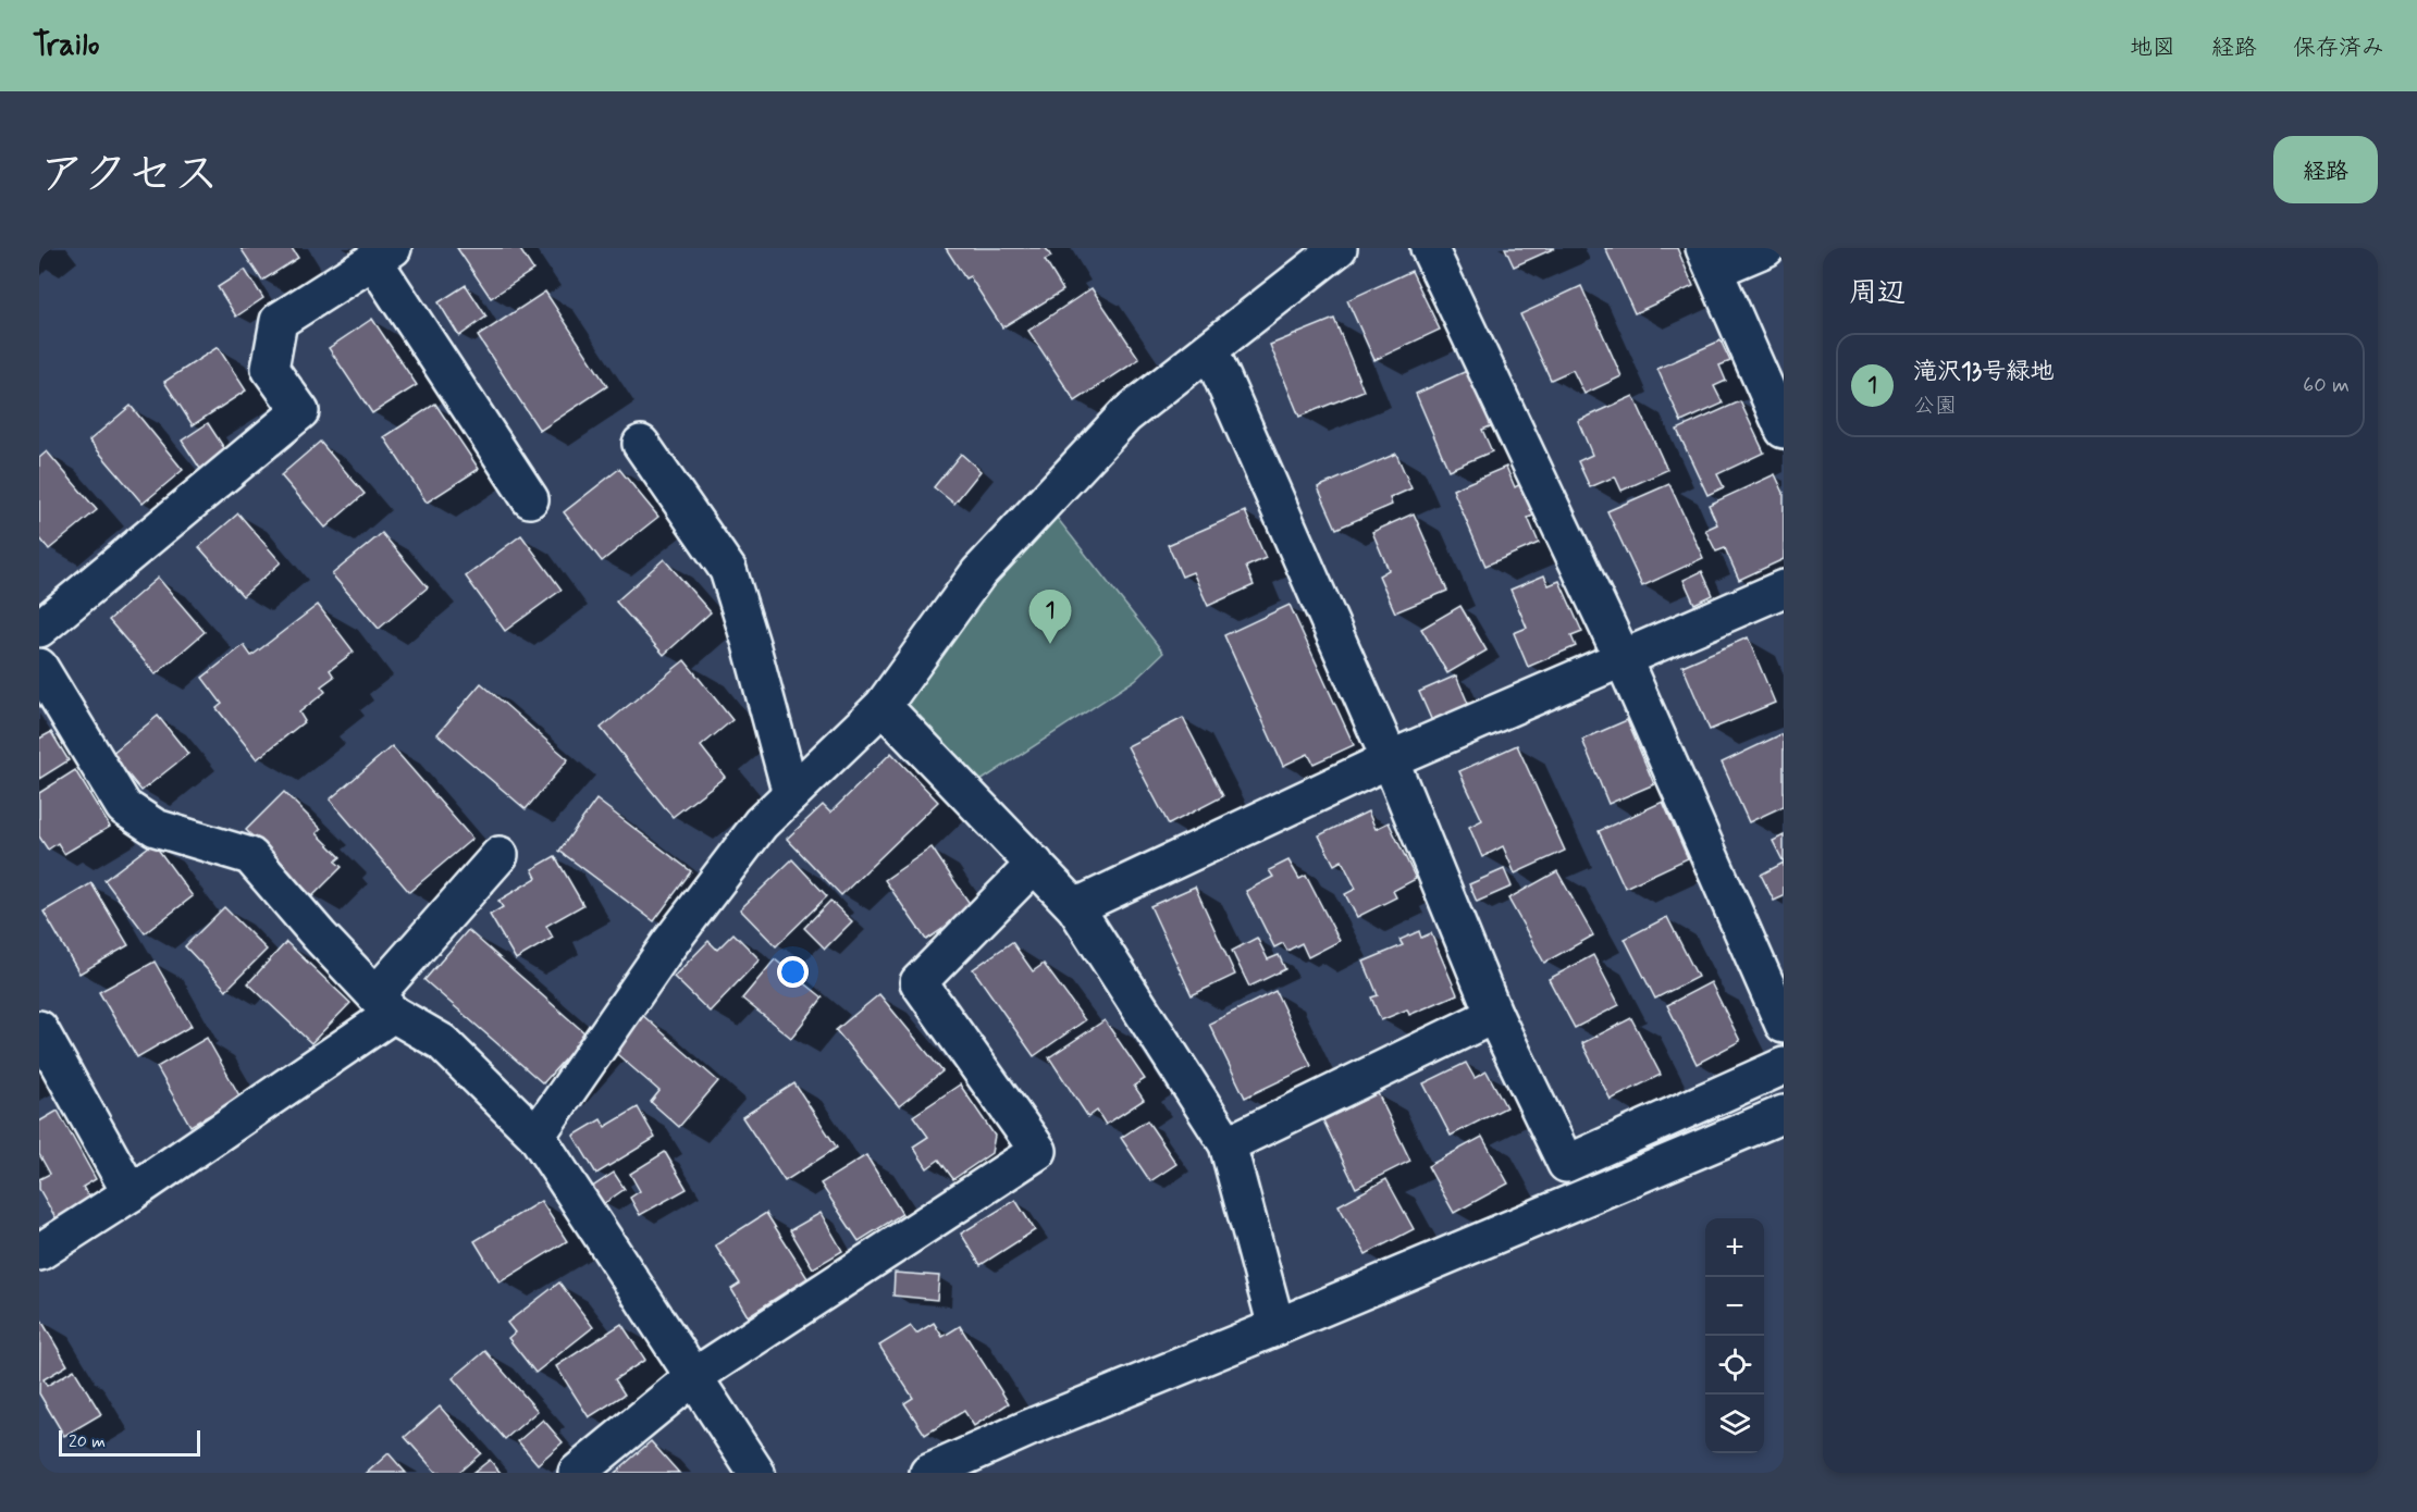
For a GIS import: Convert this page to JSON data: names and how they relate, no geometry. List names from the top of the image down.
{
  "scale_bar": "20 m",
  "page": {
    "header": "Trailo",
    "nav": ["地図", "経路", "保存済み"],
    "title": "アクセス",
    "buttons": "経路",
    "heading": "周辺",
    "list": [
      {
        "mark": "1",
        "name": "滝沢13号緑地",
        "note": "公園",
        "value": "60 m"
      }
    ],
    "pins": "1",
    "map_buttons": ["+", "−"],
    "scale": "20 m"
  }
}
